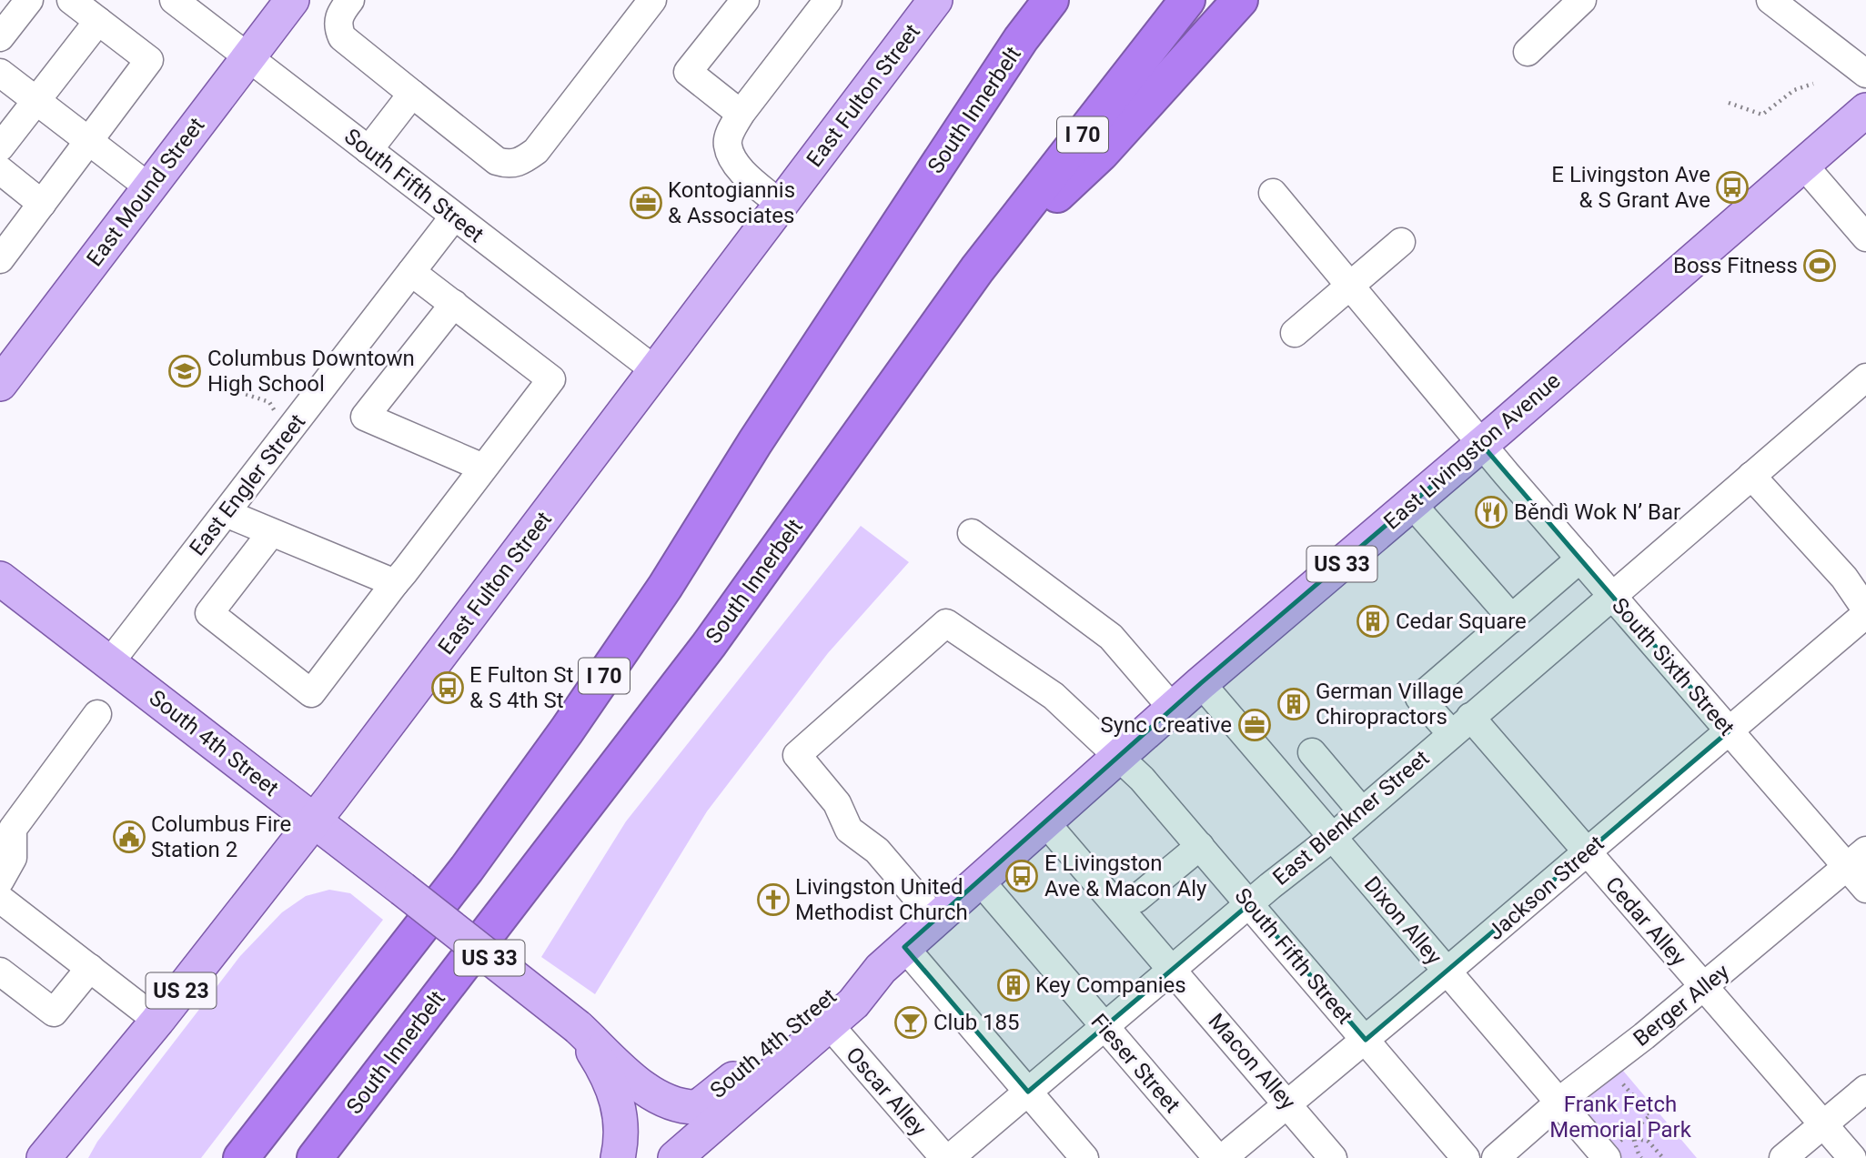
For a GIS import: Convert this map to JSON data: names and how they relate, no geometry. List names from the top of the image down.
{
  "streets": {
    "highway": ["South Innerbelt", "I 70"],
    "main road": [
      "East Fulton Street",
      "East Mound Street",
      "East Livingston Avenue",
      "US 33",
      "South 4th Street",
      "US 23"
    ],
    "street": [
      "South Fifth Street",
      "East Engler Street",
      "South Sixth Street",
      "East Blenkner Street",
      "Jackson Street",
      "Dixon Alley",
      "Cedar Alley",
      "Berger Alley",
      "Macon Alley",
      "Fieser Street",
      "Oscar Alley"
    ]
  },
  "crossings": [
    ["East Fulton Street", "South Fifth Street"],
    ["East Fulton Street", "South 4th Street"],
    ["South Fifth Street", "East Mound Street"],
    ["South Fifth Street", "East Livingston Avenue"],
    ["South Fifth Street", "East Engler Street"],
    ["South Fifth Street", "East Blenkner Street"],
    ["South Fifth Street", "Jackson Street"],
    ["East Livingston Avenue", "South Sixth Street"],
    ["East Livingston Avenue", "South 4th Street"],
    ["East Livingston Avenue", "Dixon Alley"],
    ["East Livingston Avenue", "Macon Alley"],
    ["East Livingston Avenue", "Fieser Street"],
    ["East Livingston Avenue", "Oscar Alley"],
    ["East Engler Street", "South 4th Street"],
    ["South Sixth Street", "East Blenkner Street"],
    ["South Sixth Street", "Jackson Street"],
    ["South Sixth Street", "Berger Alley"],
    ["East Blenkner Street", "Dixon Alley"],
    ["East Blenkner Street", "Cedar Alley"],
    ["East Blenkner Street", "Macon Alley"],
    ["East Blenkner Street", "Fieser Street"],
    ["Jackson Street", "Dixon Alley"],
    ["Jackson Street", "Cedar Alley"],
    ["Jackson Street", "Macon Alley"],
    ["Dixon Alley", "Berger Alley"],
    ["Cedar Alley", "Berger Alley"]
  ],
  "parks": ["Frank Fetch Memorial Park"],
  "places": {
    "bus stop": ["E Livingston Ave & S Grant Ave", "E Fulton St & S 4th St", "E Livingston Ave & Macon Aly"],
    "office": ["Kontogiannis & Associates", "Sync Creative"],
    "sports": ["Boss Fitness"],
    "school or university": ["Columbus Downtown High School"],
    "restaurant": ["Běndì Wok N’ Bar"],
    "building": ["Cedar Square", "German Village Chiropractors", "Key Companies"],
    "public building": ["Columbus Fire Station 2"],
    "church": ["Livingston United Methodist Church"],
    "bar": ["Club 185"]
  }
}
